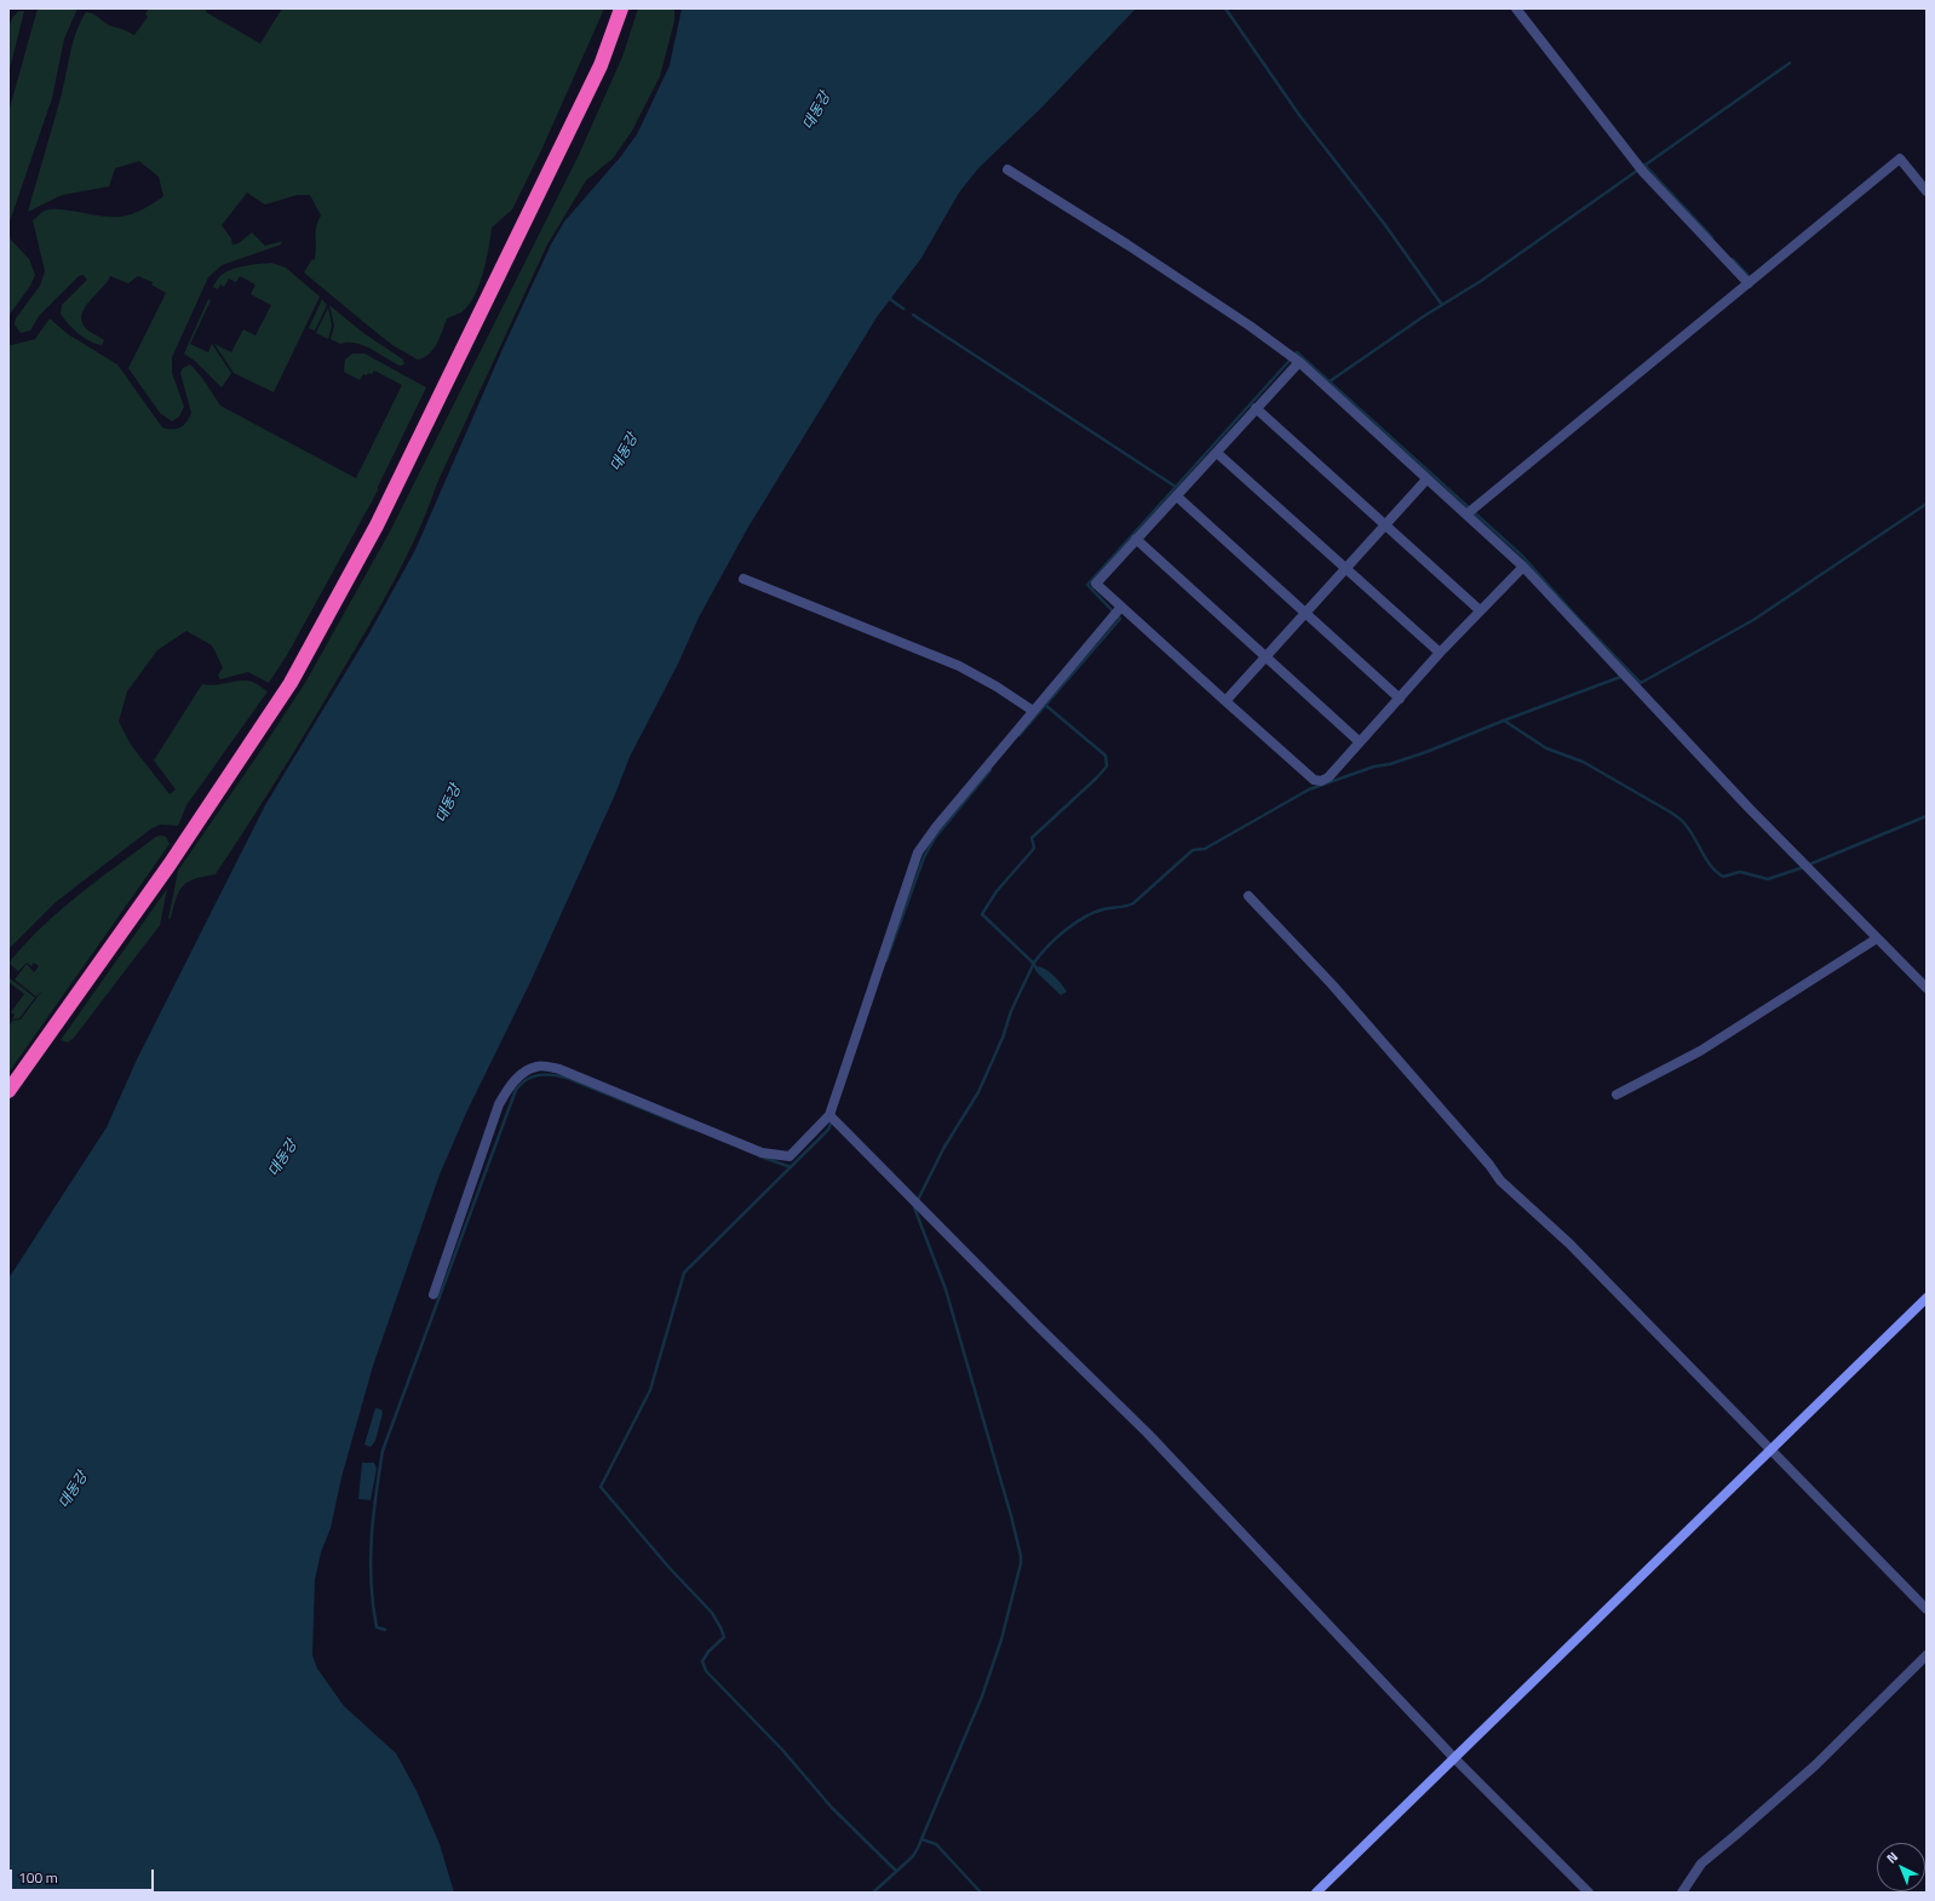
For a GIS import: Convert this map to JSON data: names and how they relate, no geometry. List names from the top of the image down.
{
  "water": ["대동강"],
  "scale_bar": "100 m",
  "north": "top left"
}
